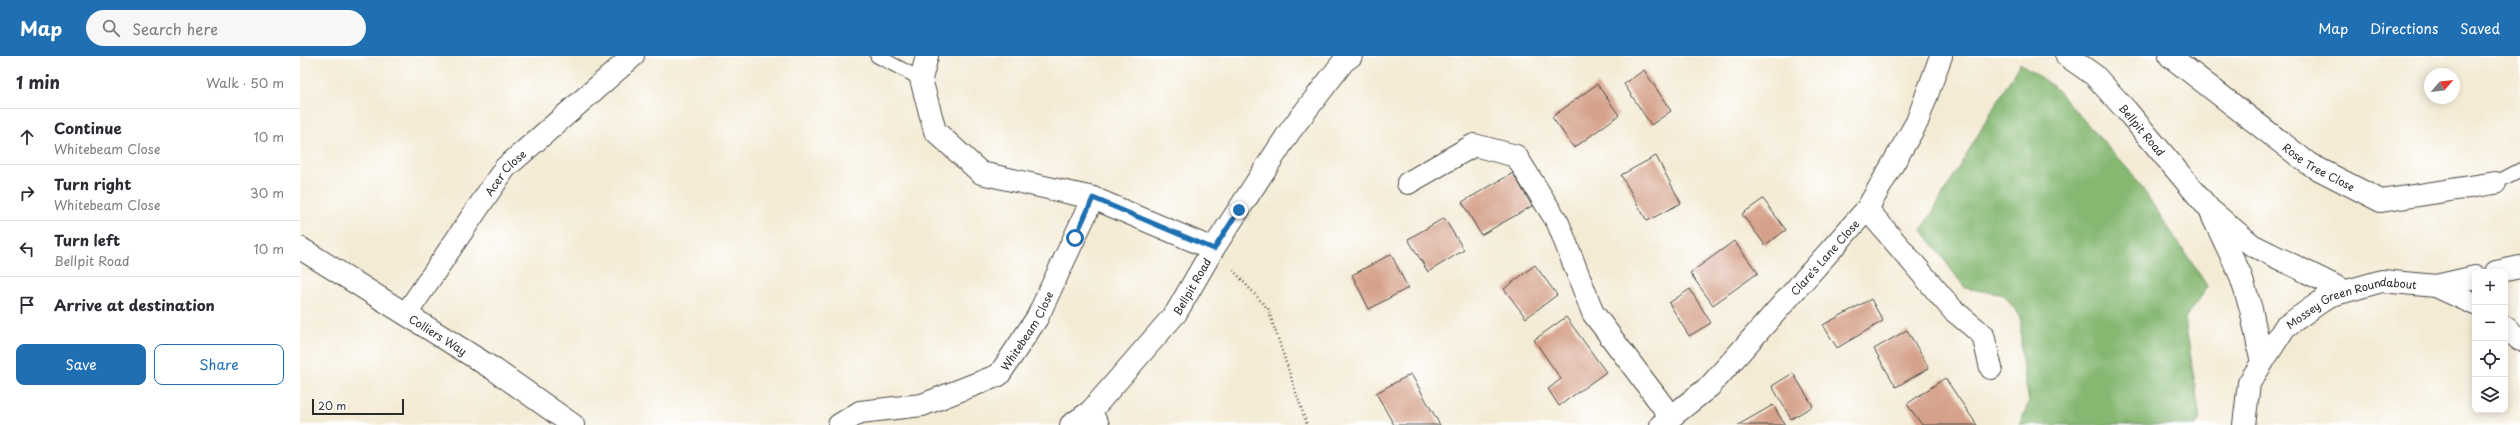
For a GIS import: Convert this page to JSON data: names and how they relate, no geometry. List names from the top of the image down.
{
  "streets": {
    "street": [
      "Bellpit Road",
      "Rose Tree Close",
      "Acer Close",
      "Clare's Lane Close",
      "Mossey Green Roundabout",
      "Whitebeam Close",
      "Colliers Way"
    ]
  },
  "crossings": [
    ["Bellpit Road", "Mossey Green Roundabout"],
    ["Acer Close", "Colliers Way"]
  ],
  "scale_bar": "20 m",
  "north": "top right",
  "page": {
    "header": "Map",
    "search": "Search here",
    "nav": ["Map", "Directions", "Saved"],
    "heading": ["1 min", "Walk · 50 m"],
    "list": [
      ["Continue", "Whitebeam Close", "10 m"],
      ["Turn right", "Whitebeam Close", "30 m"],
      ["Turn left", "Bellpit Road", "10 m"],
      "Arrive at destination"
    ],
    "map_buttons": ["+", "−"],
    "buttons": ["Save", "Share"],
    "scale": "20 m"
  }
}
